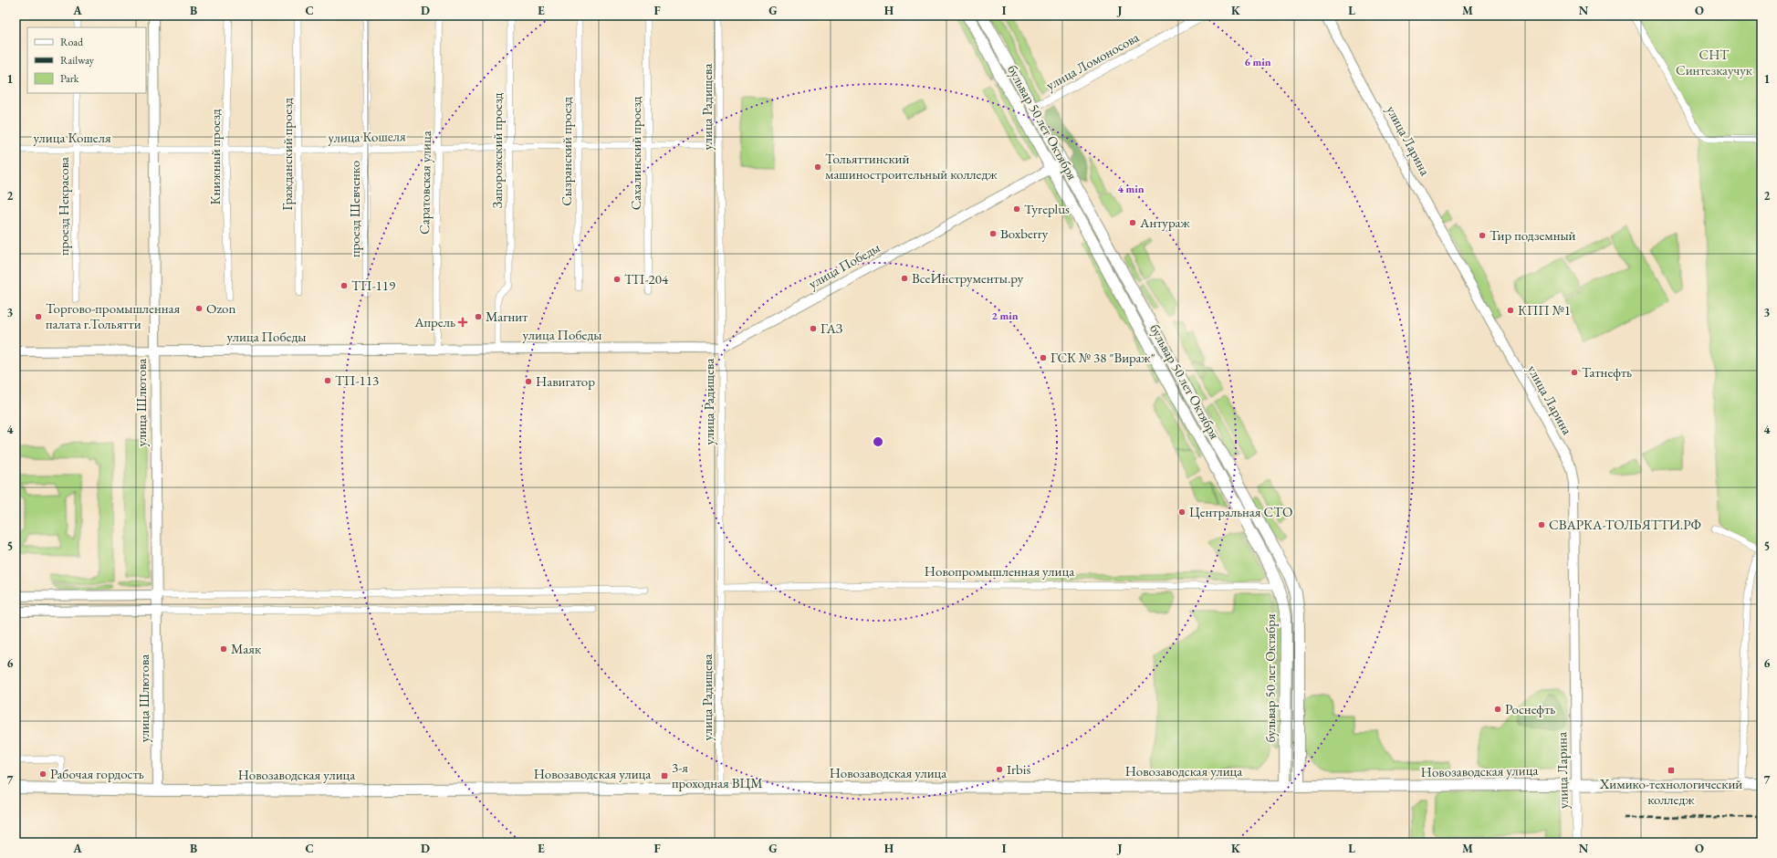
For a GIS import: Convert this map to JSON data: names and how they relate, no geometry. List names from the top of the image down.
{
  "streets": {
    "main road": [
      "бульвар 50 лет Октября",
      "улица Ларина",
      "улица Победы",
      "улица Шлютова",
      "Новозаводская улица"
    ],
    "street": [
      "улица Ломоносова",
      "улица Радищева",
      "улица Кошеля",
      "Запорожский проезд",
      "Сызранский проезд",
      "Сахалинский проезд",
      "Гражданский проезд",
      "Книжный проезд",
      "Саратовская улица",
      "проезд Некрасова",
      "проезд Шевченко",
      "Новопромышленная улица"
    ]
  },
  "crossings": [
    ["улица Ломоносова", "бульвар 50 лет Октября"],
    ["улица Радищева", "улица Кошеля"],
    ["улица Радищева", "улица Победы"],
    ["улица Радищева", "Новопромышленная улица"],
    ["улица Радищева", "Новозаводская улица"],
    ["бульвар 50 лет Октября", "улица Победы"],
    ["бульвар 50 лет Октября", "Новопромышленная улица"],
    ["бульвар 50 лет Октября", "Новозаводская улица"],
    ["улица Кошеля", "Запорожский проезд"],
    ["улица Кошеля", "Сызранский проезд"],
    ["улица Кошеля", "Сахалинский проезд"],
    ["улица Кошеля", "Гражданский проезд"],
    ["улица Кошеля", "Книжный проезд"],
    ["улица Кошеля", "Саратовская улица"],
    ["улица Кошеля", "проезд Некрасова"],
    ["улица Кошеля", "проезд Шевченко"],
    ["улица Кошеля", "улица Шлютова"],
    ["улица Ларина", "Новозаводская улица"],
    ["Запорожский проезд", "улица Победы"],
    ["Саратовская улица", "улица Победы"],
    ["улица Победы", "улица Шлютова"],
    ["улица Шлютова", "Новозаводская улица"]
  ],
  "parks": ["СНТ Синтезкаучук"],
  "places": {
    "other": [
      "Тольяттинский машиностроительный колледж",
      "Tyreplus",
      "Антураж",
      "Boxberry",
      "Тир подземный",
      "ВсеИнструменты.ру",
      "ТП-204",
      "ТП-119",
      "Ozon",
      "КПП №1",
      "Торгово-промышленная палата г.Тольятти",
      "Магнит",
      "ГАЗ",
      "ГСК № 38 \"Вираж\"",
      "Татнефть",
      "ТП-113",
      "Навигатор",
      "Центральная СТО",
      "СВАРКА-ТОЛЬЯТТИ.РФ",
      "Маяк",
      "Роснефть",
      "Irbis",
      "Рабочая гордость"
    ],
    "health": ["Апрель"],
    "transit": ["Химико-технологический колледж", "3-я проходная ВЦМ"]
  },
  "legend": ["Road", "Railway", "Park"],
  "grid": {
    "columns": [
      "A",
      "B",
      "C",
      "D",
      "E",
      "F",
      "G",
      "H",
      "I",
      "J",
      "K",
      "L",
      "M",
      "N",
      "O"
    ],
    "rows": [
      "1",
      "2",
      "3",
      "4",
      "5",
      "6",
      "7"
    ]
  },
  "rings": ["6 min", "4 min", "2 min"]
}
